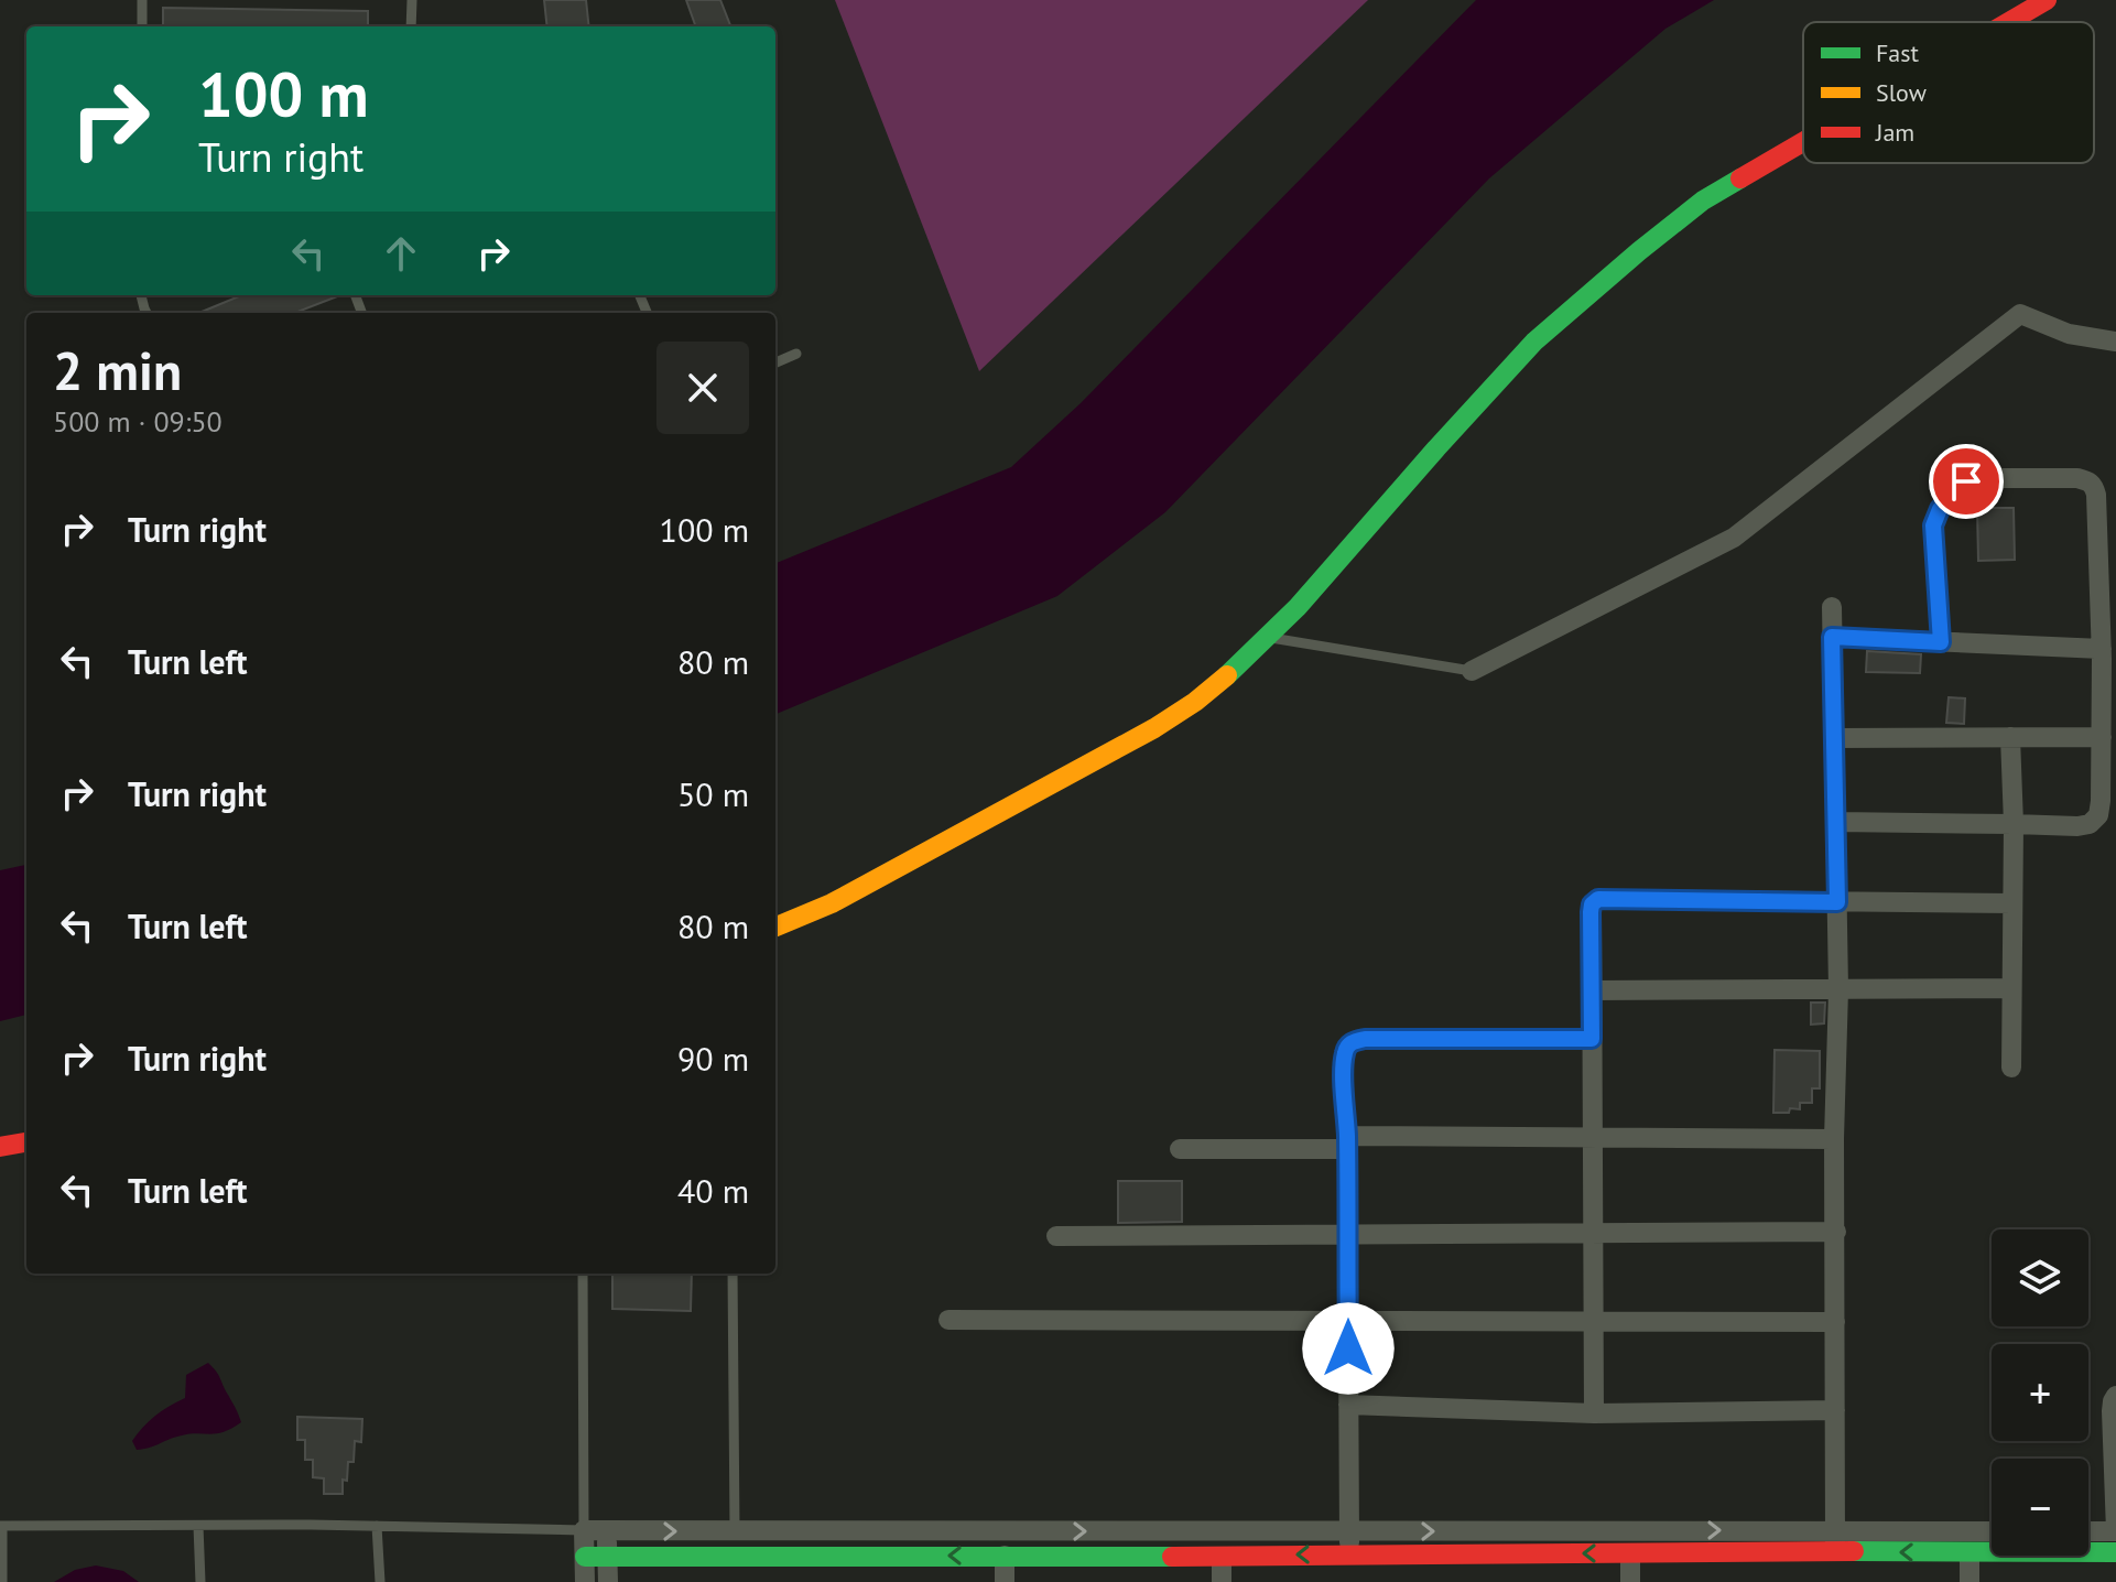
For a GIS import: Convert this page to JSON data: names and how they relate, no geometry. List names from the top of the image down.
{
  "legend": ["Fast", "Slow", "Jam"],
  "page": {
    "turn": ["100 m", "Turn right"],
    "heading": ["2 min", "500 m · 09:50"],
    "list": [
      {
        "name": "Turn right",
        "value": "100 m"
      },
      {
        "name": "Turn left",
        "value": "80 m"
      },
      {
        "name": "Turn right",
        "value": "50 m"
      },
      {
        "name": "Turn left",
        "value": "80 m"
      },
      {
        "name": "Turn right",
        "value": "90 m"
      },
      {
        "name": "Turn left",
        "value": "40 m"
      }
    ],
    "map_buttons": ["+", "−"]
  }
}
